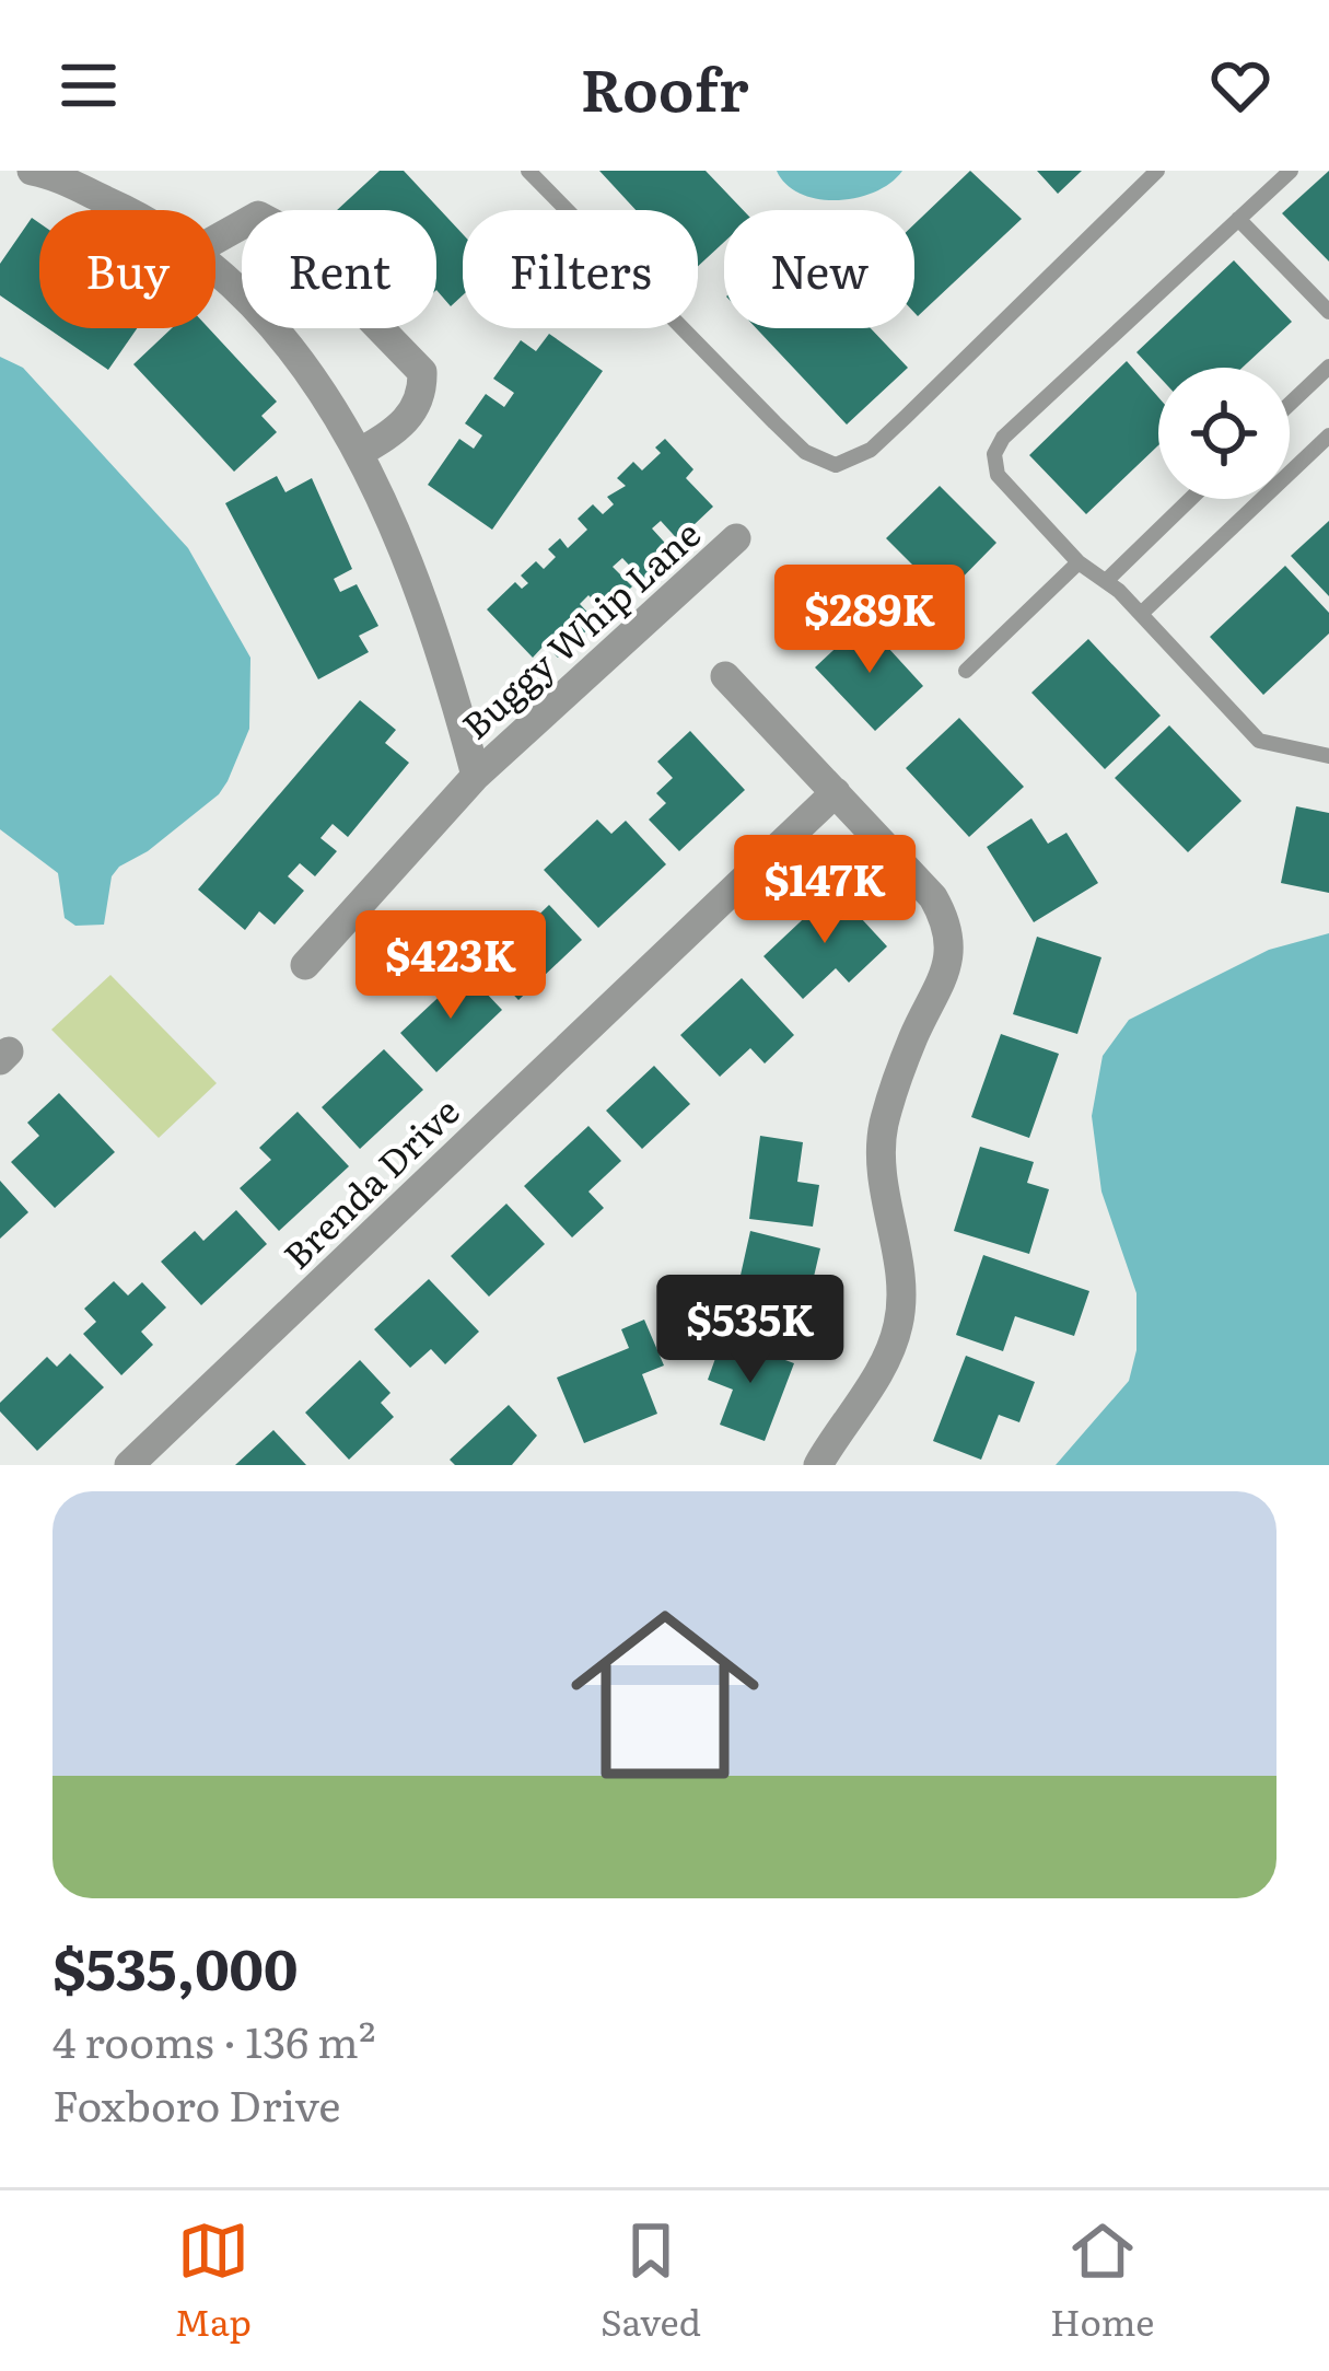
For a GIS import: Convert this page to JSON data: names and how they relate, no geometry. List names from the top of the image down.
{
  "streets": {
    "street": ["Buggy Whip Lane", "Brenda Drive"]
  },
  "page": {
    "header": "Roofr",
    "chip": [
      "Buy",
      "Rent",
      "Filters",
      "New"
    ],
    "price": [
      "$289K",
      "$147K",
      "$423K",
      "$535K"
    ],
    "list": [
      {
        "name": "$535,000",
        "note": "4 rooms · 136 m² · Foxboro Drive"
      }
    ],
    "tabs": ["Map", "Saved", "Home"]
  }
}
